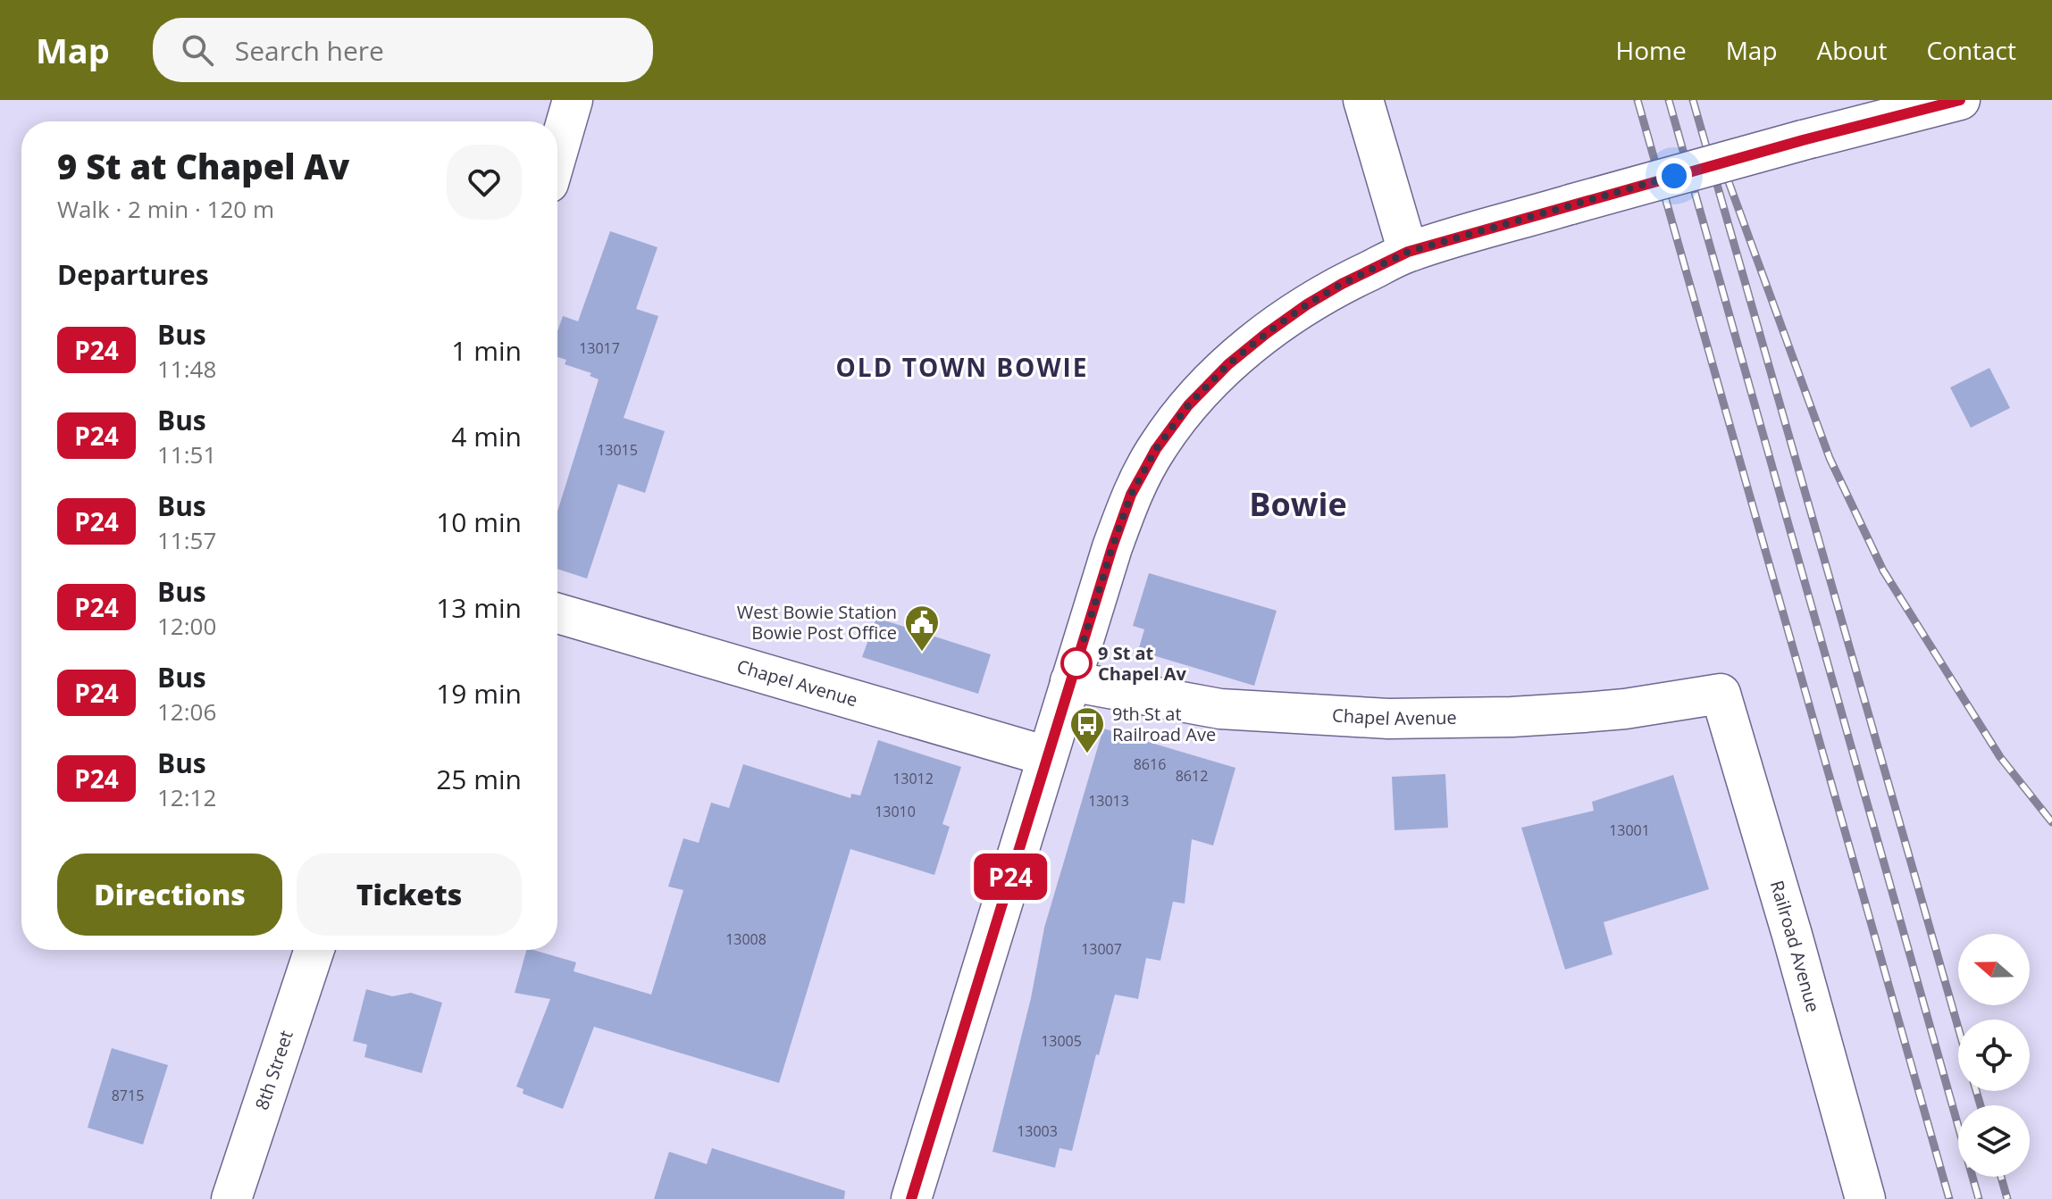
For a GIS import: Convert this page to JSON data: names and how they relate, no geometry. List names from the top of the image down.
{
  "streets": {
    "street": ["Chapel Avenue", "Railroad Avenue", "8th Street"]
  },
  "crossings": [
    ["Chapel Avenue", "Railroad Avenue"]
  ],
  "districts": ["OLD TOWN BOWIE", "Bowie"],
  "places": {
    "public building": ["West Bowie Station Bowie Post Office"],
    "other": ["9 St at Chapel Av"],
    "bus stop": ["9th St at Railroad Ave"]
  },
  "lines": ["bus line P24"],
  "house_numbers": [
    "13017",
    "13015",
    "8616",
    "8612",
    "13012",
    "13013",
    "13010",
    "13001",
    "13008",
    "13007",
    "13005",
    "8715",
    "13003"
  ],
  "north": "left",
  "page": {
    "header": "Map",
    "search": "Search here",
    "nav": [
      "Home",
      "Map",
      "About",
      "Contact"
    ],
    "on_map": "P24",
    "heading": [
      ["9 St at Chapel Av", "Walk · 2 min · 120 m"],
      "Departures"
    ],
    "list": [
      {
        "mark": "P24",
        "name": "Bus",
        "note": "11:48",
        "value": "1 min"
      },
      {
        "mark": "P24",
        "name": "Bus",
        "note": "11:51",
        "value": "4 min"
      },
      {
        "mark": "P24",
        "name": "Bus",
        "note": "11:57",
        "value": "10 min"
      },
      {
        "mark": "P24",
        "name": "Bus",
        "note": "12:00",
        "value": "13 min"
      },
      {
        "mark": "P24",
        "name": "Bus",
        "note": "12:06",
        "value": "19 min"
      },
      {
        "mark": "P24",
        "name": "Bus",
        "note": "12:12",
        "value": "25 min"
      }
    ],
    "buttons": ["Directions", "Tickets"]
  }
}
